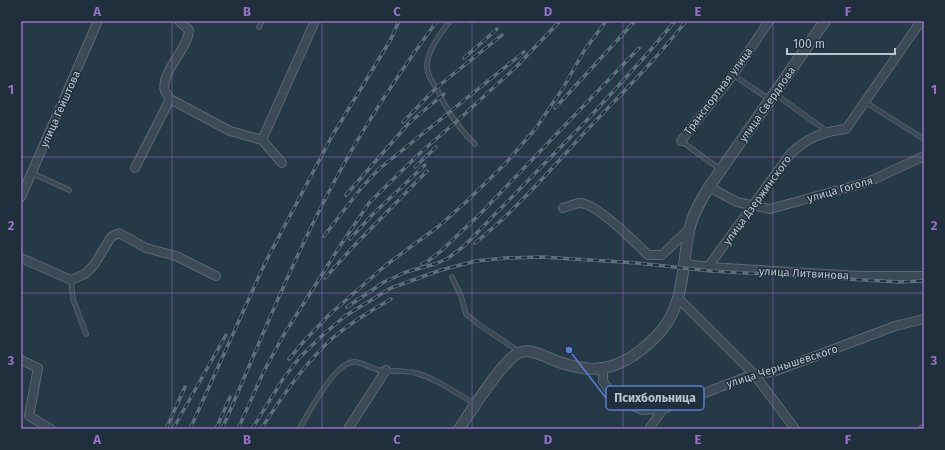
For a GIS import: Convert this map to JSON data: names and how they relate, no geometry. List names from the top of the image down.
{
  "streets": {
    "street": [
      "Транспортная улица",
      "улица Свердлова",
      "улица Гейштова",
      "улица Гоголя",
      "улица Дзержинского",
      "улица Литвинова",
      "улица Чернышевского"
    ]
  },
  "crossings": [
    ["улица Свердлова", "улица Гоголя"],
    ["улица Свердлова", "улица Литвинова"],
    ["улица Свердлова", "улица Чернышевского"],
    ["улица Гоголя", "улица Дзержинского"],
    ["улица Дзержинского", "улица Литвинова"]
  ],
  "places": ["Психбольница"],
  "scale_bar": "100 m",
  "grid": {
    "columns": [
      "A",
      "B",
      "C",
      "D",
      "E",
      "F"
    ],
    "rows": ["1", "2", "3"]
  }
}
